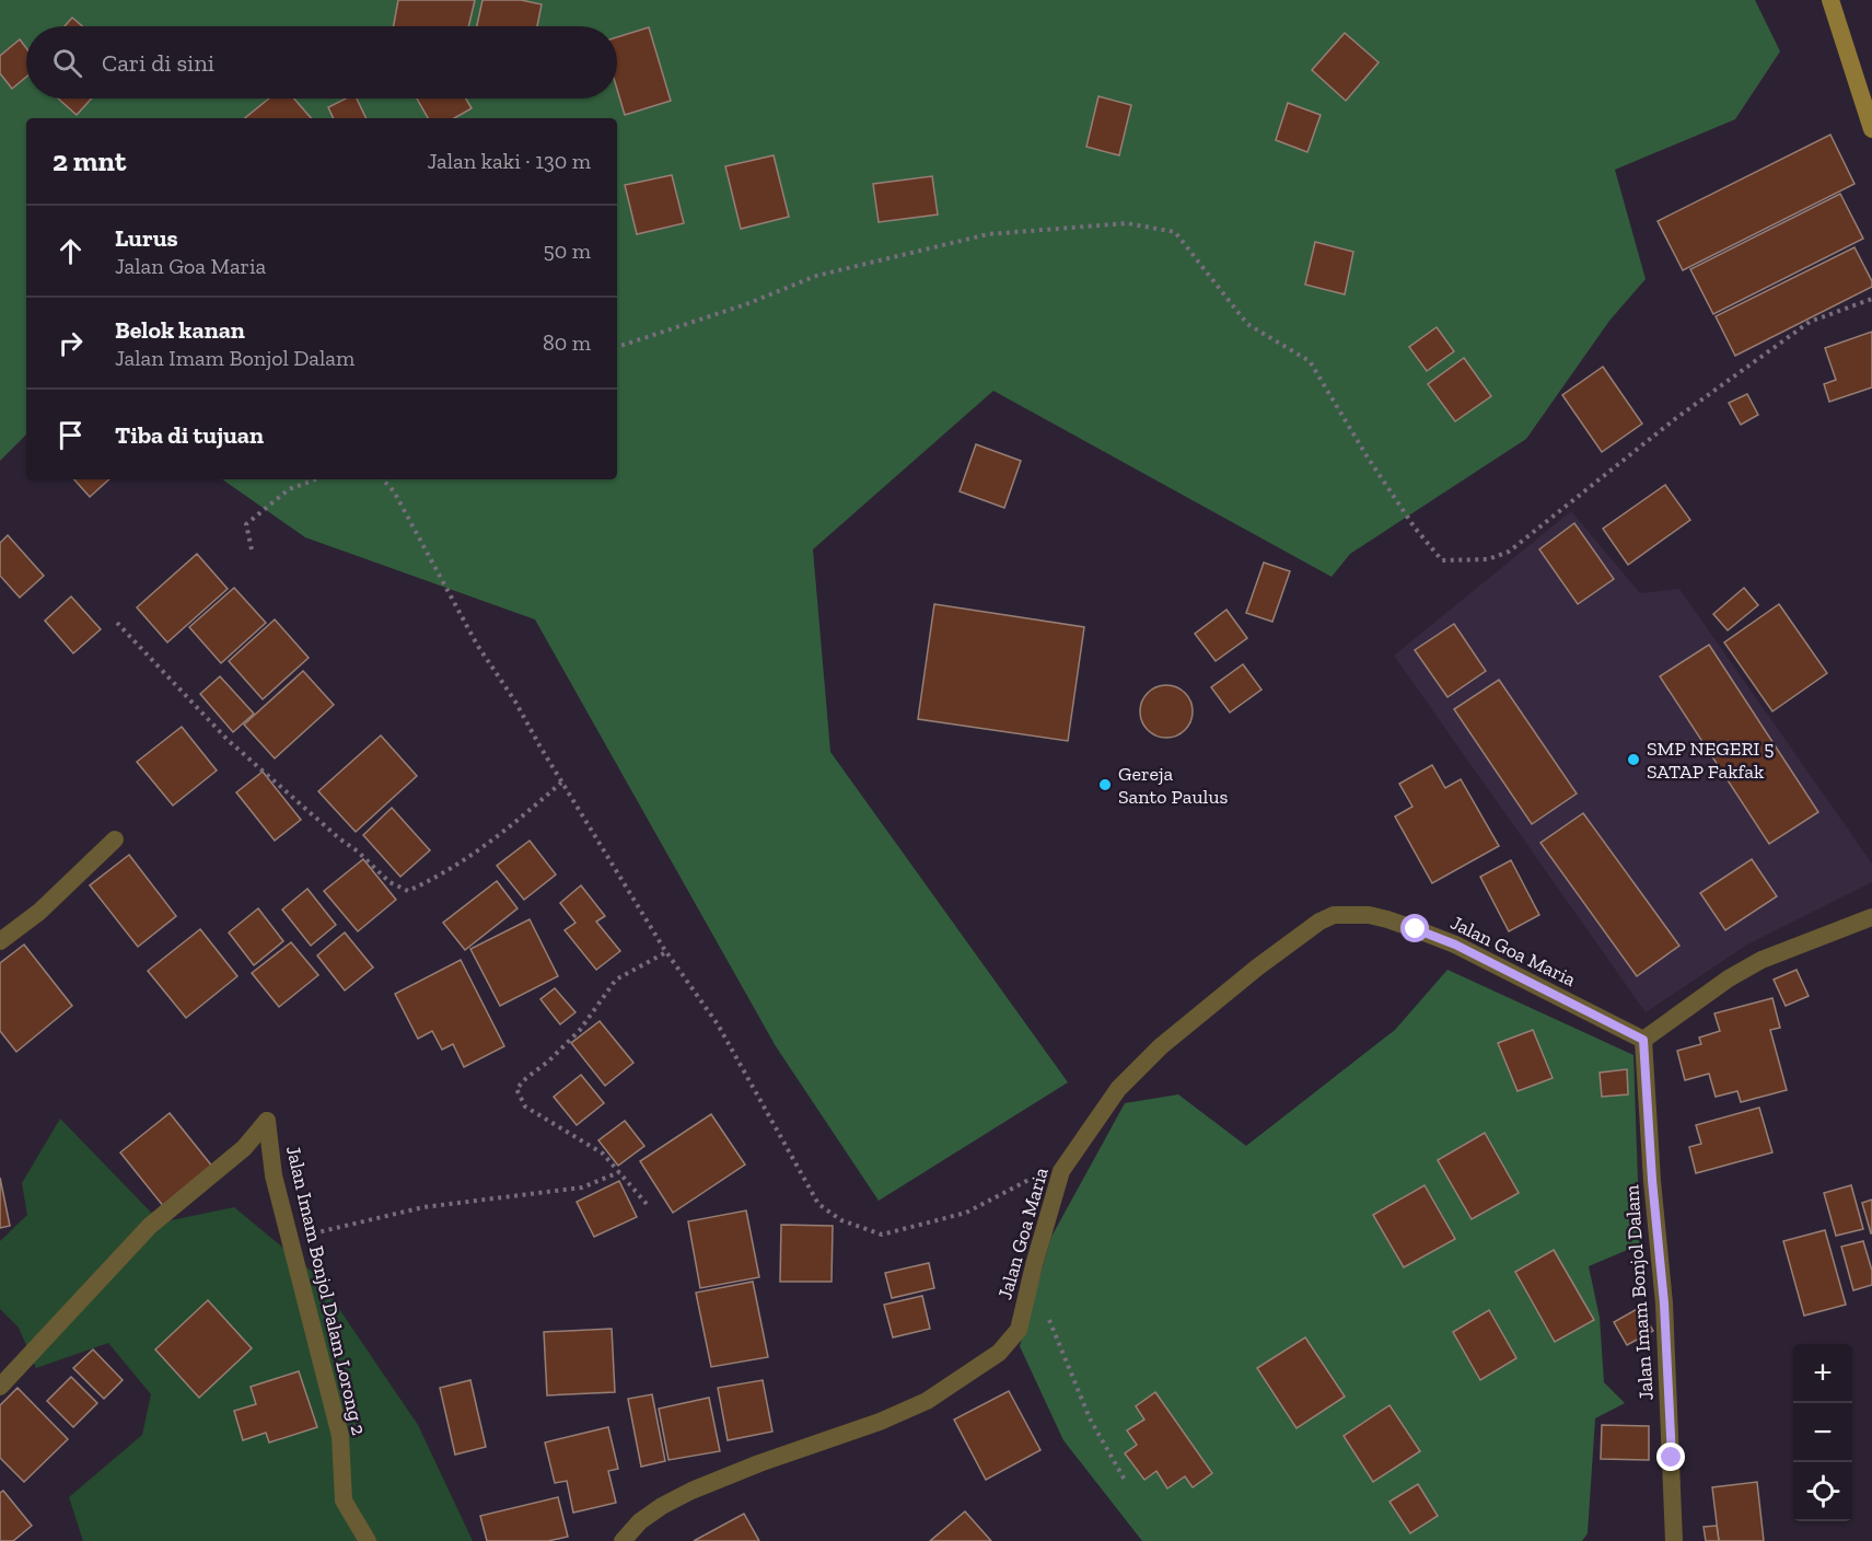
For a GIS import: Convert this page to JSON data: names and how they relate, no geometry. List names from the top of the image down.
{
  "streets": {
    "street": ["Jalan Goa Maria", "Jalan Imam Bonjol Dalam Lorong 2", "Jalan Imam Bonjol Dalam"]
  },
  "crossings": [
    ["Jalan Goa Maria", "Jalan Imam Bonjol Dalam"]
  ],
  "places": ["SMP NEGERI 5 SATAP Fakfak", "Gereja Santo Paulus"],
  "page": {
    "search": "Cari di sini",
    "heading": ["2 mnt", "Jalan kaki · 130 m"],
    "list": [
      ["Lurus", "Jalan Goa Maria", "50 m"],
      ["Belok kanan", "Jalan Imam Bonjol Dalam", "80 m"],
      "Tiba di tujuan"
    ],
    "map_buttons": ["+", "−"]
  }
}
